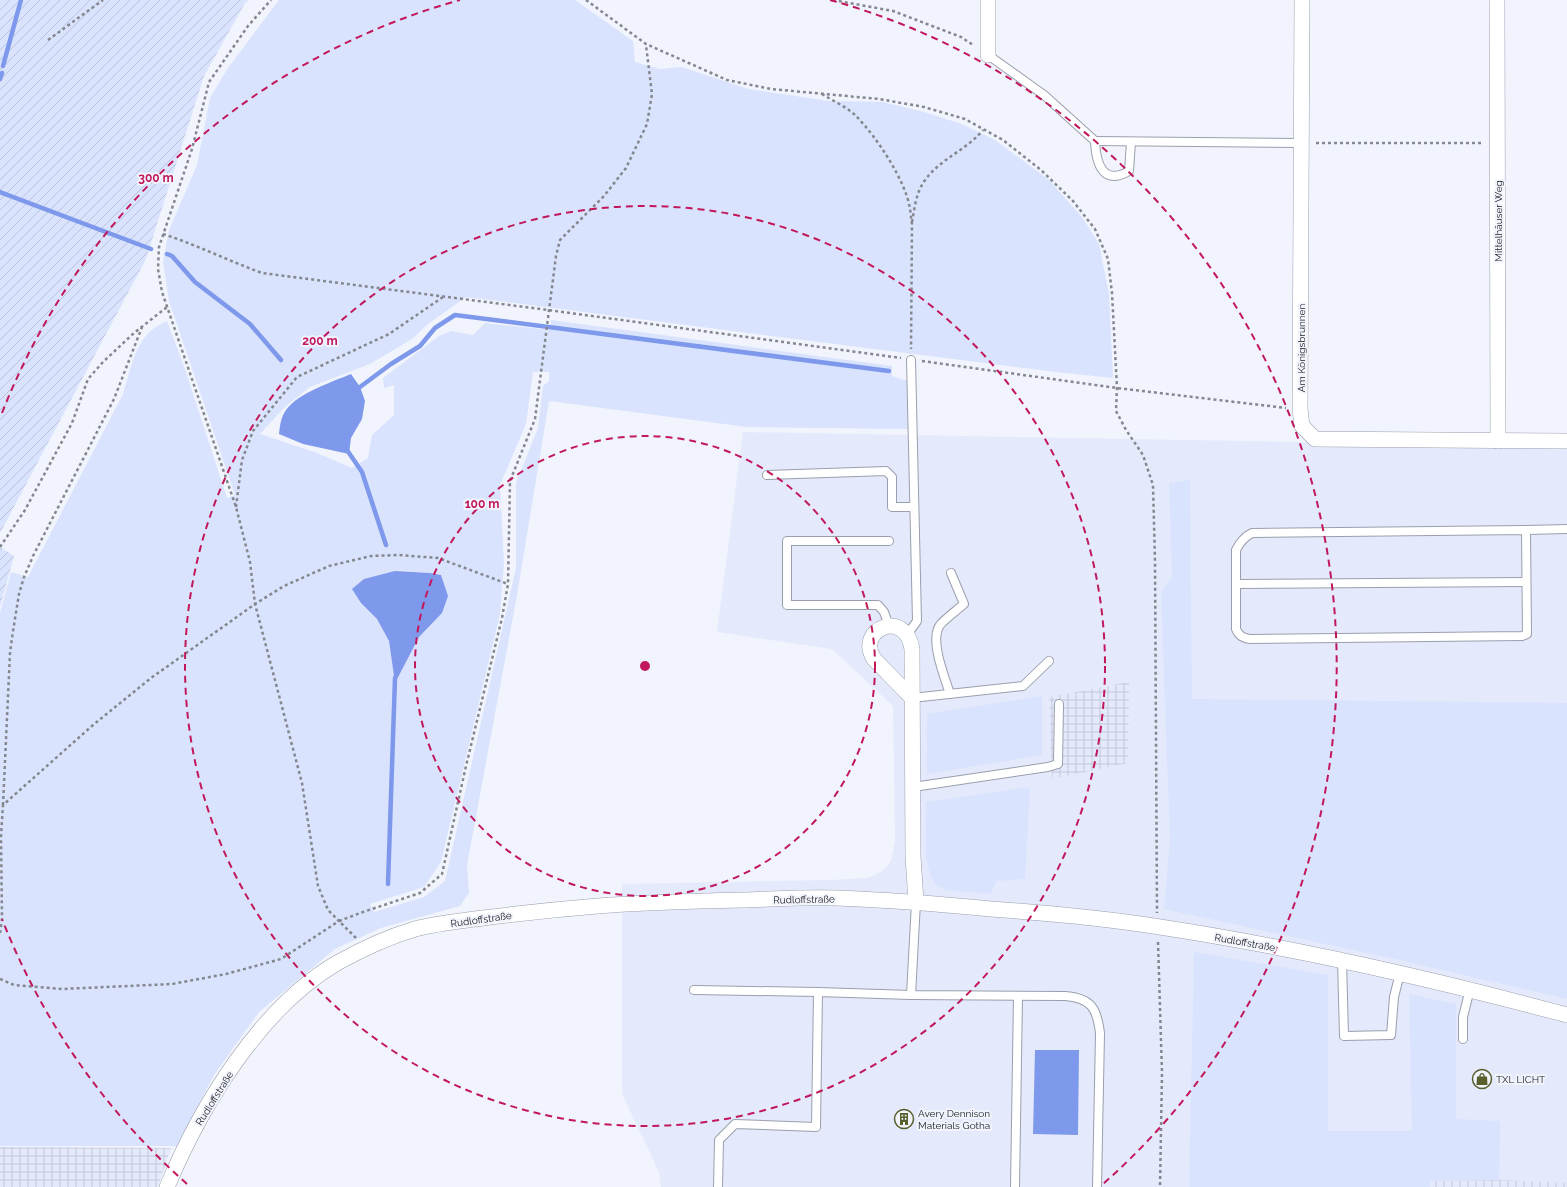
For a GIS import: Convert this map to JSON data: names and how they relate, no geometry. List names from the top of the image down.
{
  "streets": {
    "street": ["Mittelhäuser Weg", "Am Königsbrunnen", "Rudloffstraße"]
  },
  "crossings": [
    ["Mittelhäuser Weg", "Am Königsbrunnen"]
  ],
  "places": {
    "shop": ["TXL LICHT"],
    "building": ["Avery Dennison Materials Gotha"]
  },
  "rings": ["300 m", "200 m", "100 m"]
}
